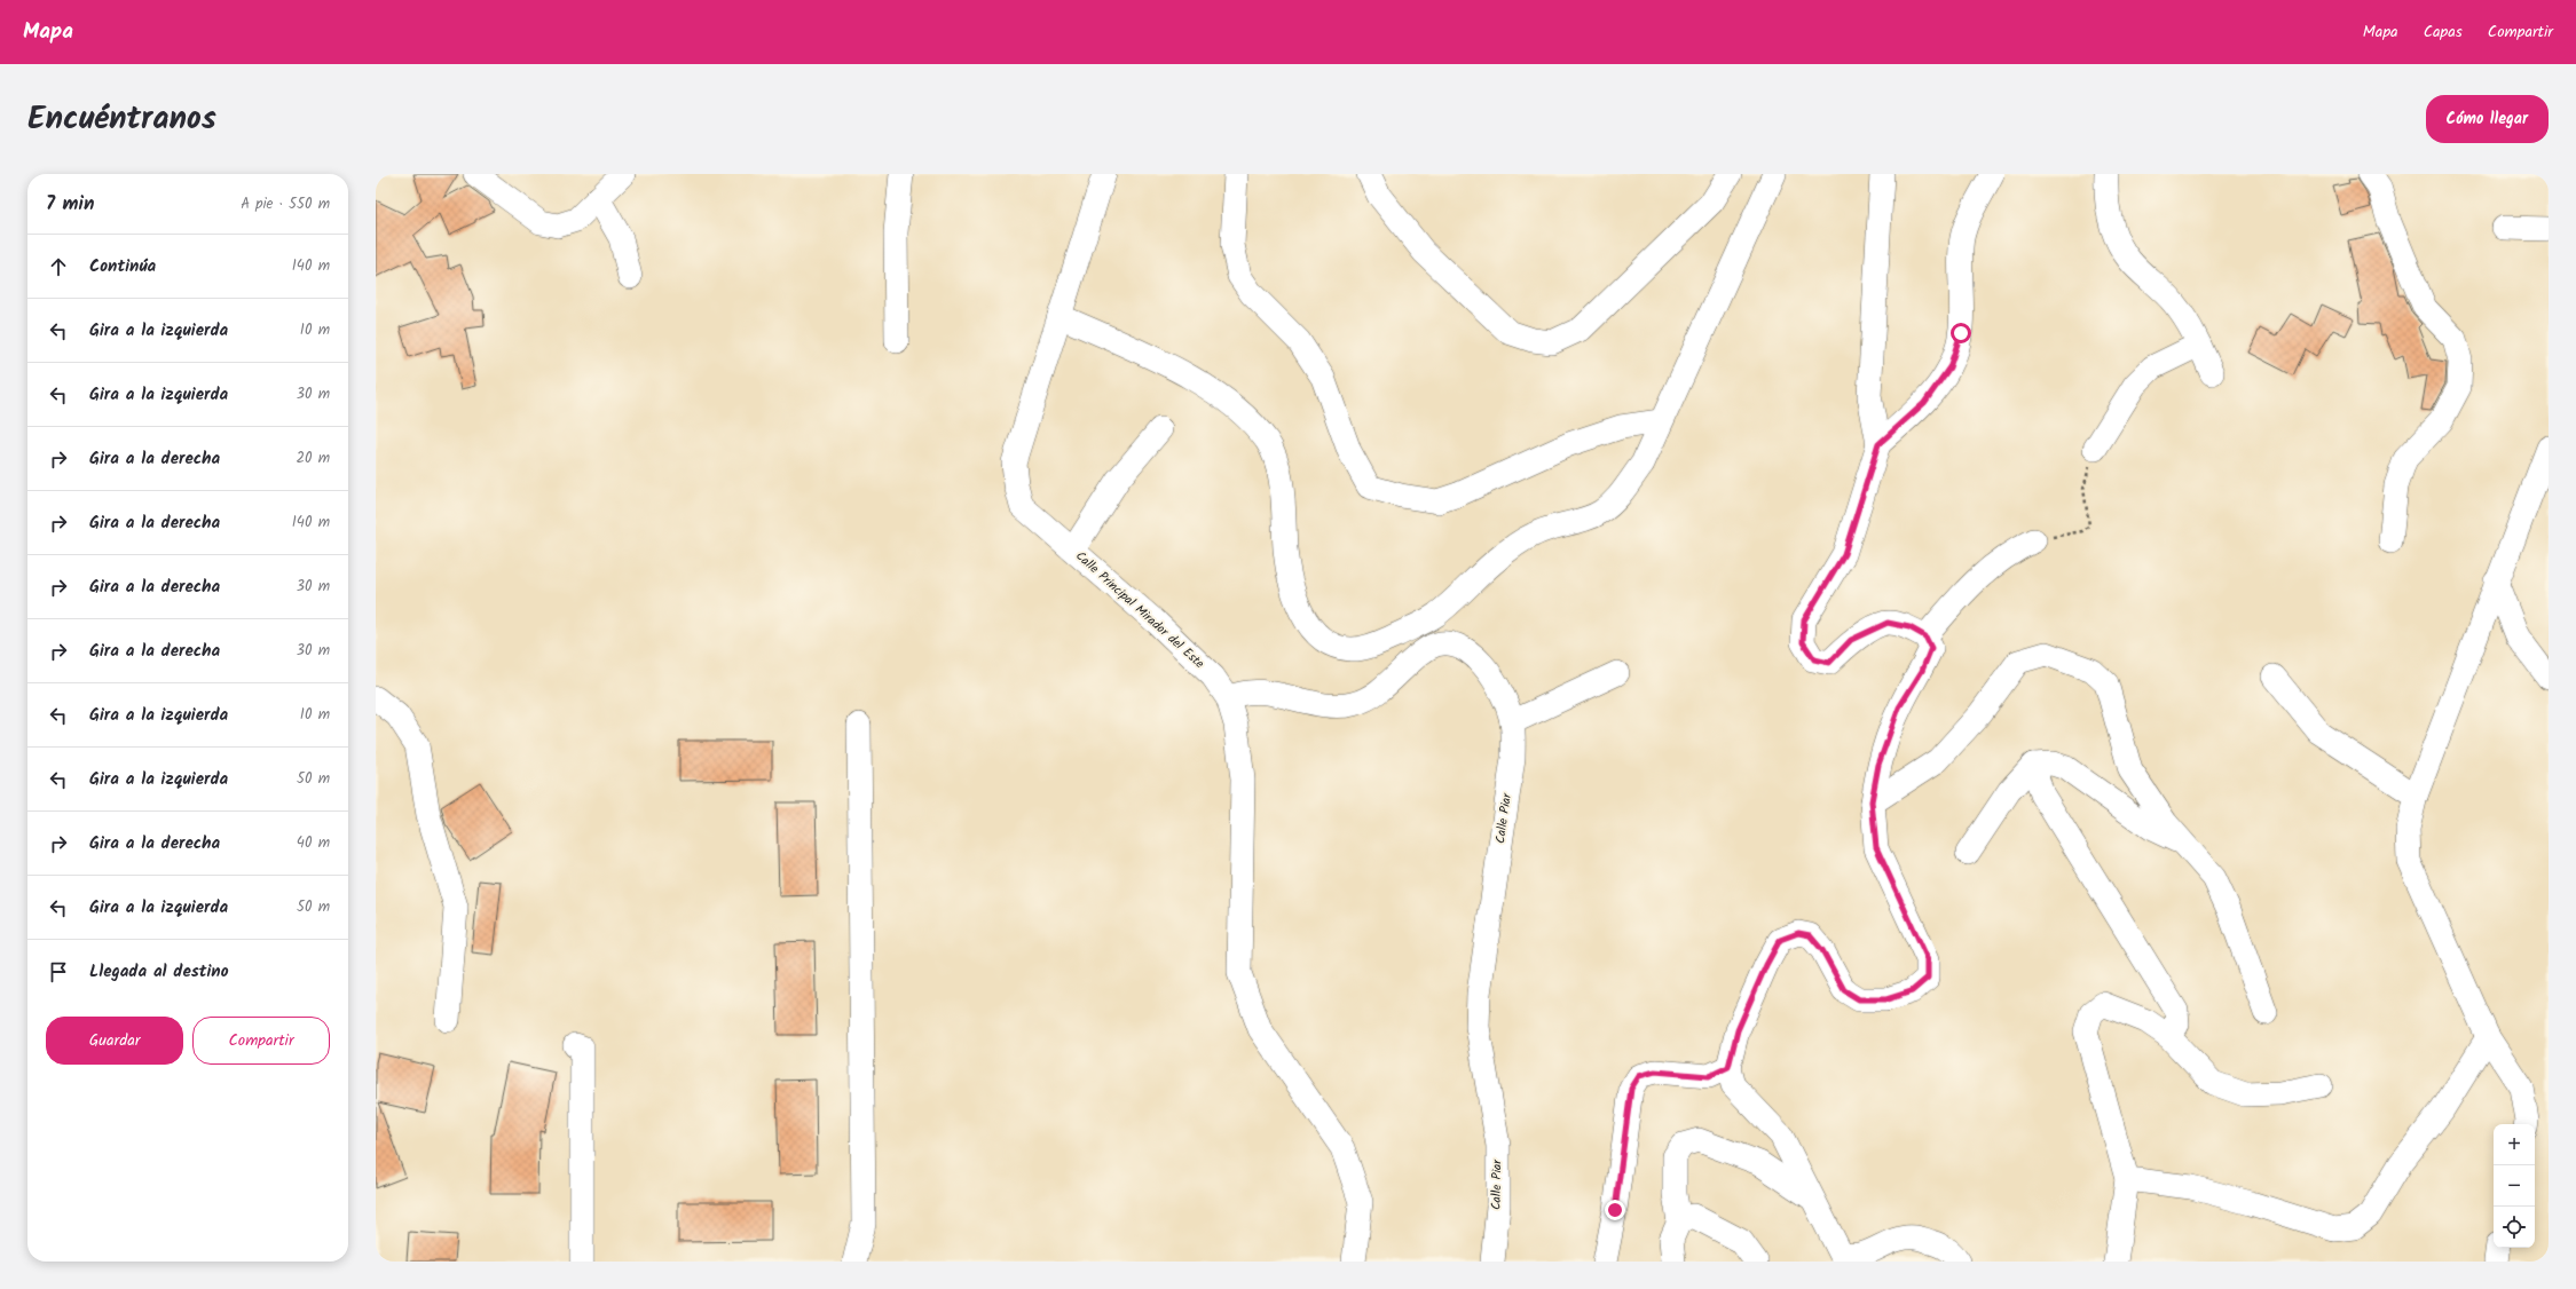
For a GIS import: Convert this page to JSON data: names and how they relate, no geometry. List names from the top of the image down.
{
  "streets": {
    "street": ["Calle Principal Mirador del Este", "Calle Piar"]
  },
  "crossings": [
    ["Calle Principal Mirador del Este", "Calle Piar"]
  ],
  "page": {
    "header": "Mapa",
    "nav": ["Mapa", "Capas", "Compartir"],
    "title": "Encuéntranos",
    "buttons": [
      "Cómo llegar",
      ["Guardar", "Compartir"]
    ],
    "heading": ["7 min", "A pie · 550 m"],
    "list": [
      ["Continúa", "140 m"],
      ["Gira a la izquierda", "10 m"],
      ["Gira a la izquierda", "30 m"],
      ["Gira a la derecha", "20 m"],
      ["Gira a la derecha", "140 m"],
      ["Gira a la derecha", "30 m"],
      ["Gira a la derecha", "30 m"],
      ["Gira a la izquierda", "10 m"],
      ["Gira a la izquierda", "50 m"],
      ["Gira a la derecha", "40 m"],
      ["Gira a la izquierda", "50 m"],
      "Llegada al destino"
    ],
    "map_buttons": ["+", "−"]
  }
}
